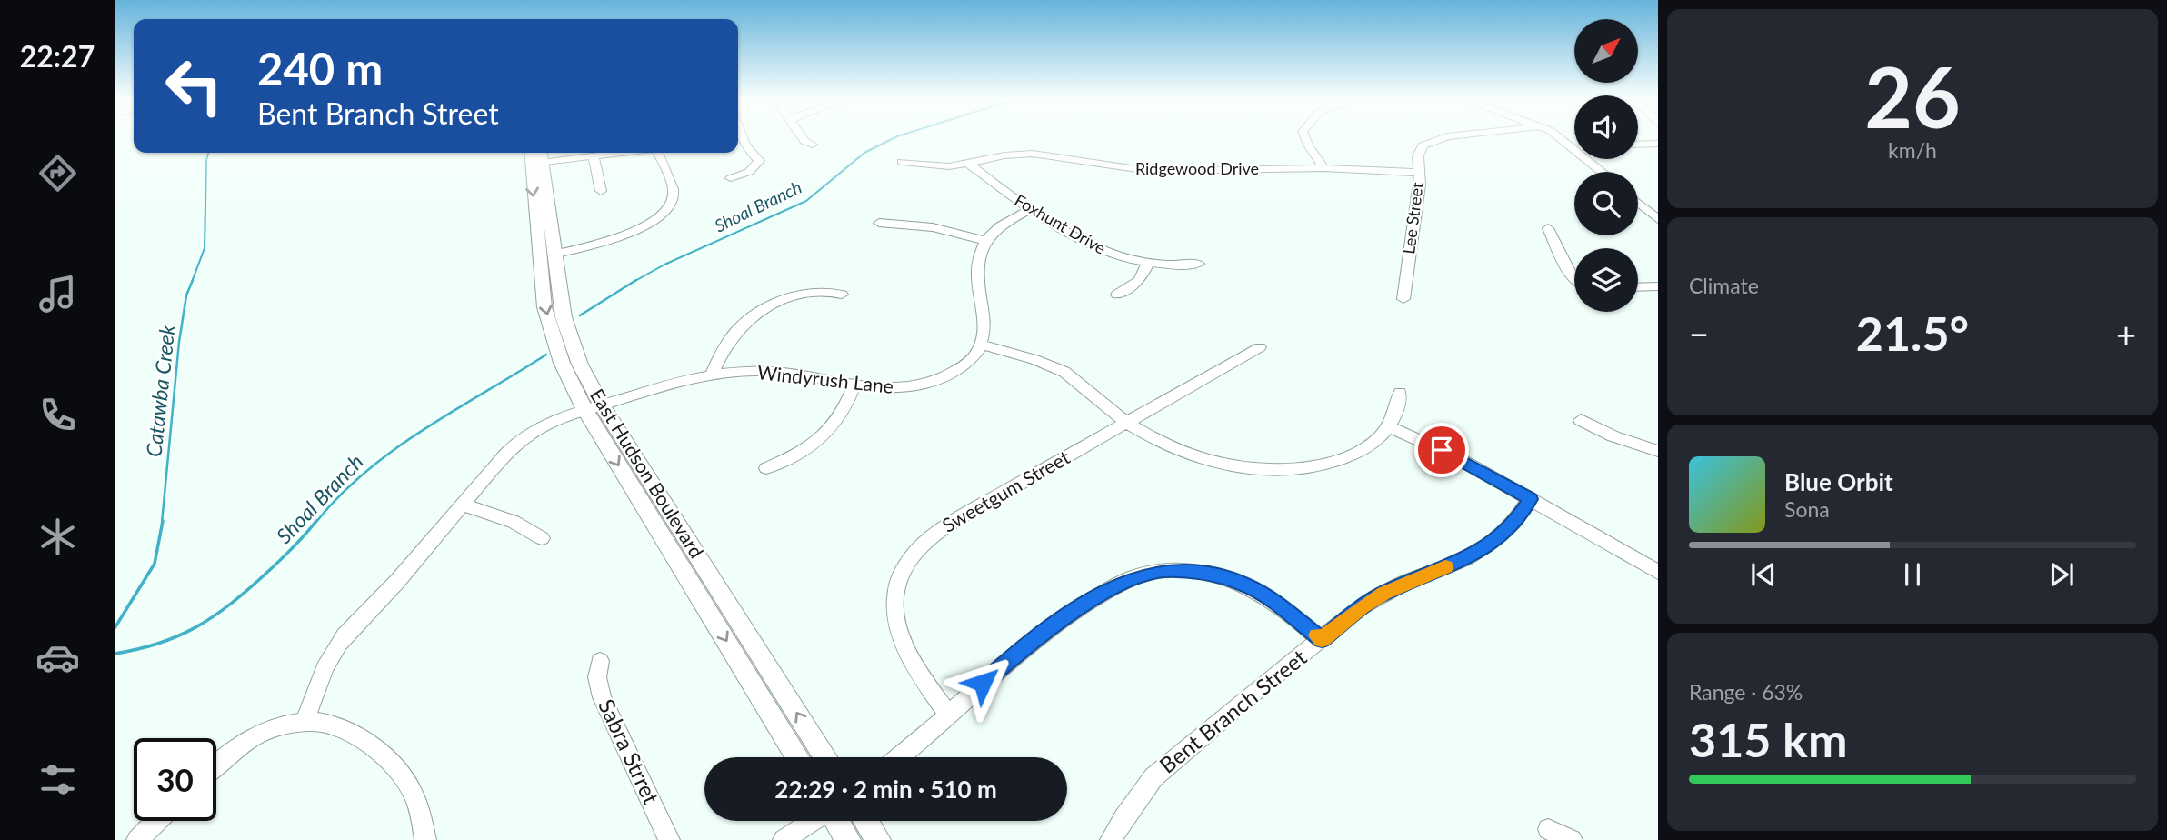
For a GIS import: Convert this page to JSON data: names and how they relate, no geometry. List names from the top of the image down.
{
  "streets": {
    "main road": ["East Hudson Boulevard"],
    "street": [
      "Ridgewood Drive",
      "Lee Street",
      "Foxhunt Drive",
      "Windyrush Lane",
      "Sweetgum Street",
      "Bent Branch Street",
      "Sabra Strret"
    ]
  },
  "crossings": [
    ["Ridgewood Drive", "Lee Street"],
    ["Ridgewood Drive", "Foxhunt Drive"],
    ["Windyrush Lane", "East Hudson Boulevard"]
  ],
  "water": ["Shoal Branch", "Catawba Creek"],
  "north": "top right",
  "page": {
    "tabs": "22:27",
    "tile": [
      ["26", "km/h"],
      "Climate",
      ["Range · 63%", "315 km"]
    ],
    "turn": ["240 m", "Bent Branch Street"],
    "heat": ["−", "21.5°", "+"],
    "song": ["Blue Orbit", "Sona"],
    "limit": "30",
    "trip": "22:29 · 2 min · 510 m"
  }
}
